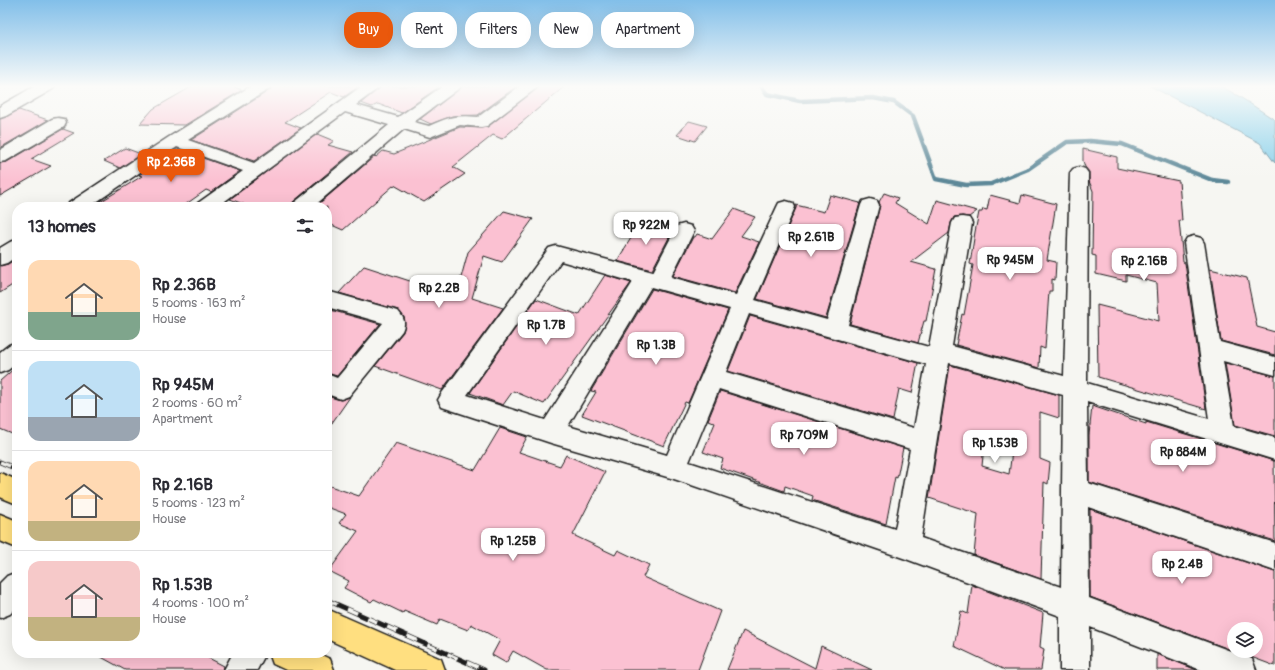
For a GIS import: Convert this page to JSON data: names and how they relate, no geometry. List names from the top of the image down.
{
  "page": {
    "chip": [
      "Buy",
      "Rent",
      "Filters",
      "New",
      "Apartment"
    ],
    "price": [
      "Rp 2.36B",
      "Rp 922M",
      "Rp 2.61B",
      "Rp 945M",
      "Rp 2.16B",
      "Rp 2.2B",
      "Rp 1.7B",
      "Rp 1.3B",
      "Rp 709M",
      "Rp 1.53B",
      "Rp 884M",
      "Rp 1.25B",
      "Rp 2.4B"
    ],
    "heading": "13 homes",
    "list": [
      {
        "name": "Rp 2.36B",
        "note": "5 rooms · 163 m² · House"
      },
      {
        "name": "Rp 945M",
        "note": "2 rooms · 60 m² · Apartment"
      },
      {
        "name": "Rp 2.16B",
        "note": "5 rooms · 123 m² · House"
      },
      {
        "name": "Rp 1.53B",
        "note": "4 rooms · 100 m² · House"
      }
    ]
  }
}
